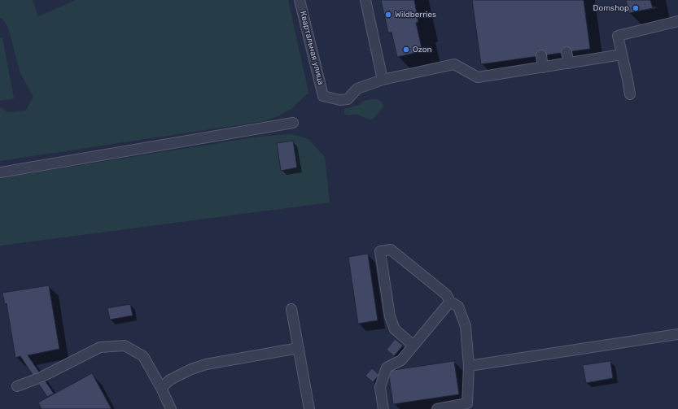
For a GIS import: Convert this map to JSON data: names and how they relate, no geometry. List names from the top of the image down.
{
  "streets": {
    "street": ["Квартальная улица"]
  },
  "places": ["Domshop", "Wildberries", "Ozon"]
}
